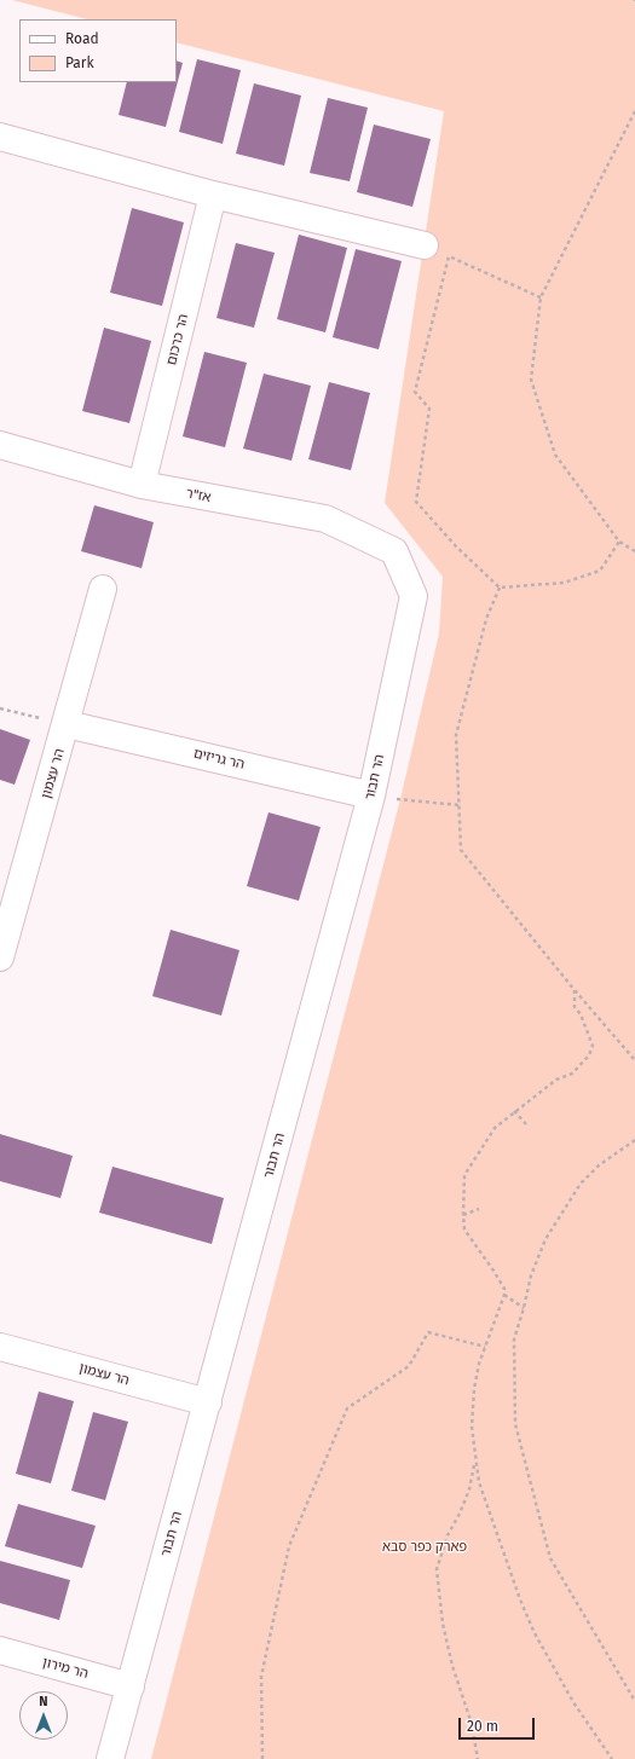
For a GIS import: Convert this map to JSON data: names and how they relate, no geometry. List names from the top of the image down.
{
  "streets": {
    "street": [
      "הר כרכום",
      "אז\"ר",
      "הר גריזים",
      "הר עצמון",
      "הר תבור",
      "הר מירון"
    ]
  },
  "crossings": [
    ["הר כרכום", "אז\"ר"],
    ["אז\"ר", "הר תבור"],
    ["הר גריזים", "הר עצמון"],
    ["הר גריזים", "הר תבור"],
    ["הר עצמון", "הר תבור"],
    ["הר תבור", "הר מירון"]
  ],
  "parks": ["פארק כפר סבא"],
  "legend": ["Road", "Park"],
  "scale_bar": "20 m",
  "north": "top"
}
